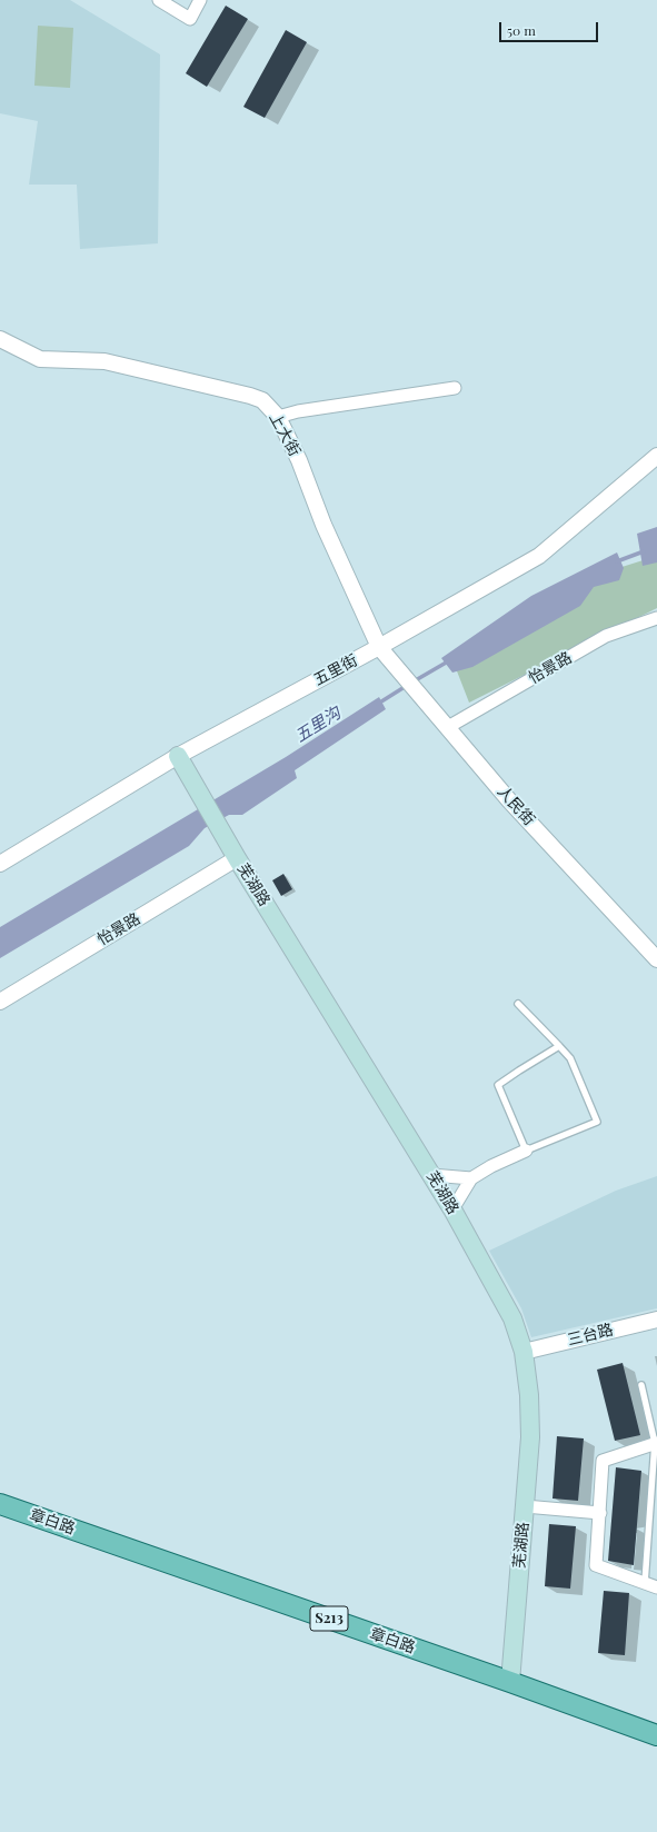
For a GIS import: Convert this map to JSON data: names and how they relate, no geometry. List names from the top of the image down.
{
  "streets": {
    "main road": ["芜湖路", "章白路", "S213"],
    "street": [
      "上大街",
      "怡景路",
      "五里街",
      "人民街",
      "三台路"
    ]
  },
  "crossings": [
    ["上大街", "五里街"],
    ["上大街", "人民街"],
    ["怡景路", "人民街"],
    ["怡景路", "芜湖路"],
    ["五里街", "人民街"],
    ["五里街", "芜湖路"],
    ["芜湖路", "三台路"],
    ["芜湖路", "章白路"]
  ],
  "water": ["五里沟"],
  "scale_bar": "50 m"
}
